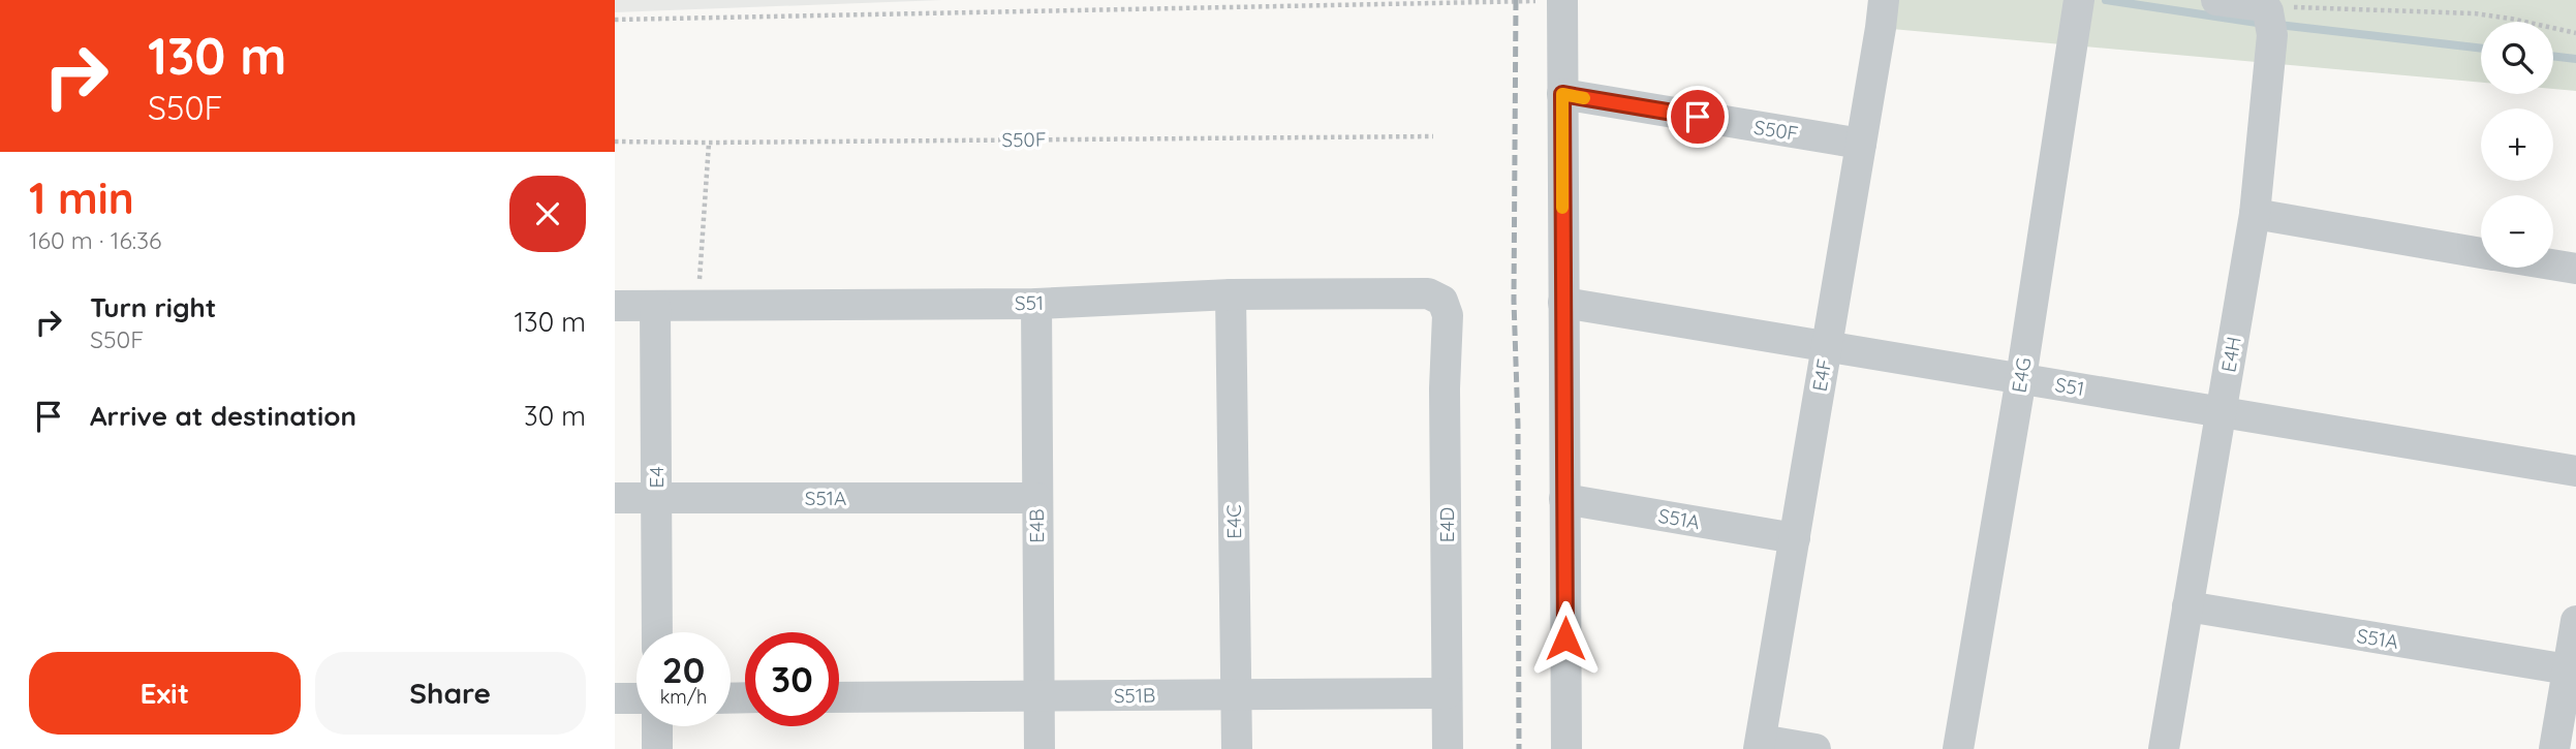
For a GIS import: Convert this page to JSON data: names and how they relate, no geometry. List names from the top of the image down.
{
  "streets": {
    "street": [
      "S50F",
      "S51",
      "E4H",
      "E4F",
      "E4G",
      "E4",
      "S51A",
      "E4C",
      "E4D",
      "E4B",
      "S51B"
    ]
  },
  "crossings": [
    ["S50F", "E4F"],
    ["S51", "E4H"],
    ["S51", "E4F"],
    ["S51", "E4G"],
    ["S51", "E4"],
    ["S51", "E4C"],
    ["S51", "E4D"],
    ["S51", "E4B"],
    ["E4H", "S51A"],
    ["E4F", "S51A"],
    ["E4", "S51A"],
    ["S51A", "E4B"],
    ["E4C", "S51B"],
    ["E4D", "S51B"],
    ["E4B", "S51B"]
  ],
  "page": {
    "turn": ["130 m", "S50F"],
    "map_buttons": ["+", "−"],
    "heading": ["1 min", "160 m · 16:36"],
    "list": [
      {
        "name": "Turn right",
        "note": "S50F",
        "value": "130 m"
      },
      {
        "name": "Arrive at destination",
        "value": "30 m"
      }
    ],
    "speed": "20 km/h",
    "limit": "30",
    "buttons": ["Exit", "Share"]
  }
}
